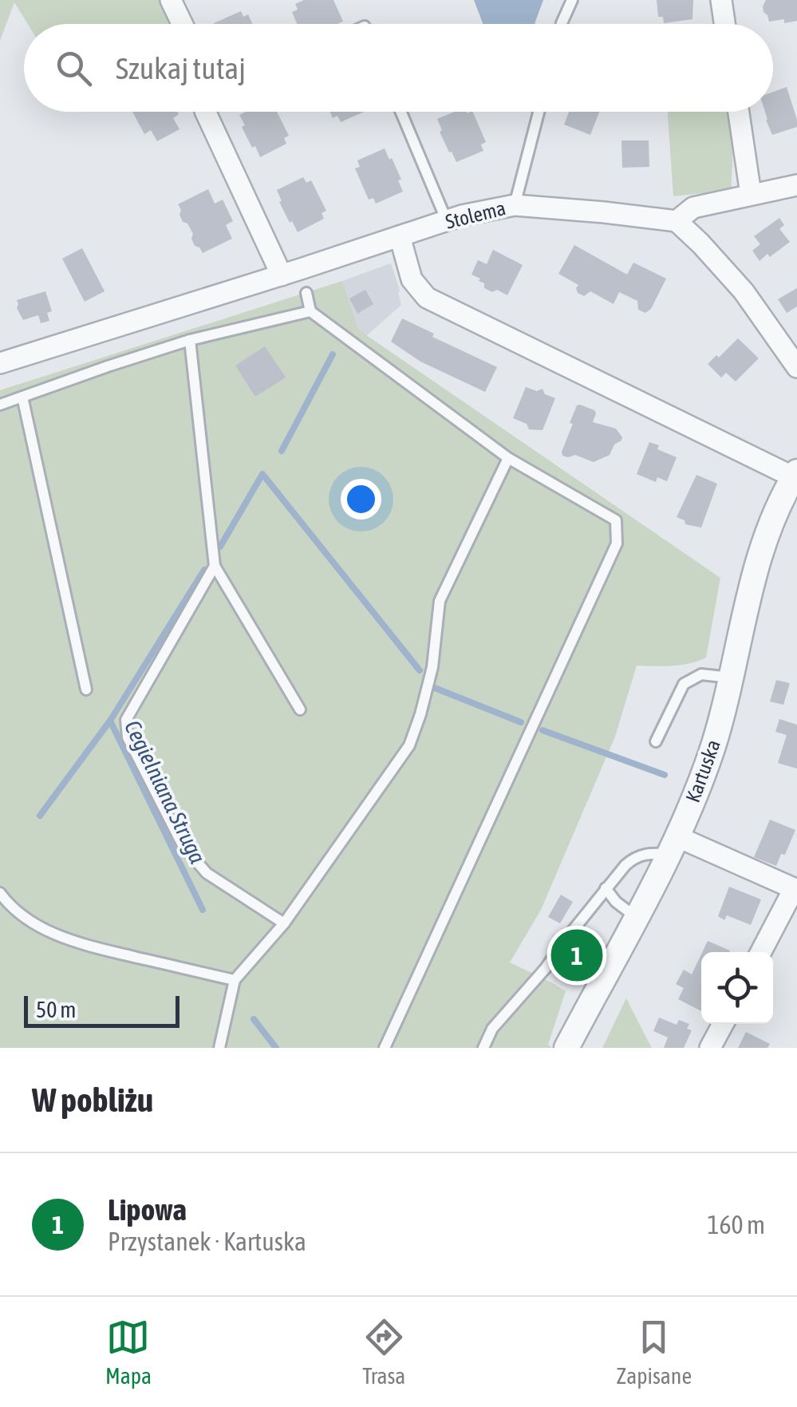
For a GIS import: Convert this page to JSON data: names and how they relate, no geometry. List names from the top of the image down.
{
  "streets": {
    "street": ["Stolema", "Kartuska"]
  },
  "crossings": [
    ["Stolema", "Kartuska"]
  ],
  "water": ["Cegielniana Struga"],
  "scale_bar": "50 m",
  "page": {
    "search": "Szukaj tutaj",
    "pins": "1",
    "scale": "50 m",
    "heading": "W pobliżu",
    "list": [
      {
        "mark": "1",
        "name": "Lipowa",
        "note": "Przystanek · Kartuska",
        "value": "160 m"
      }
    ],
    "nav": ["Mapa", "Trasa", "Zapisane"]
  }
}
